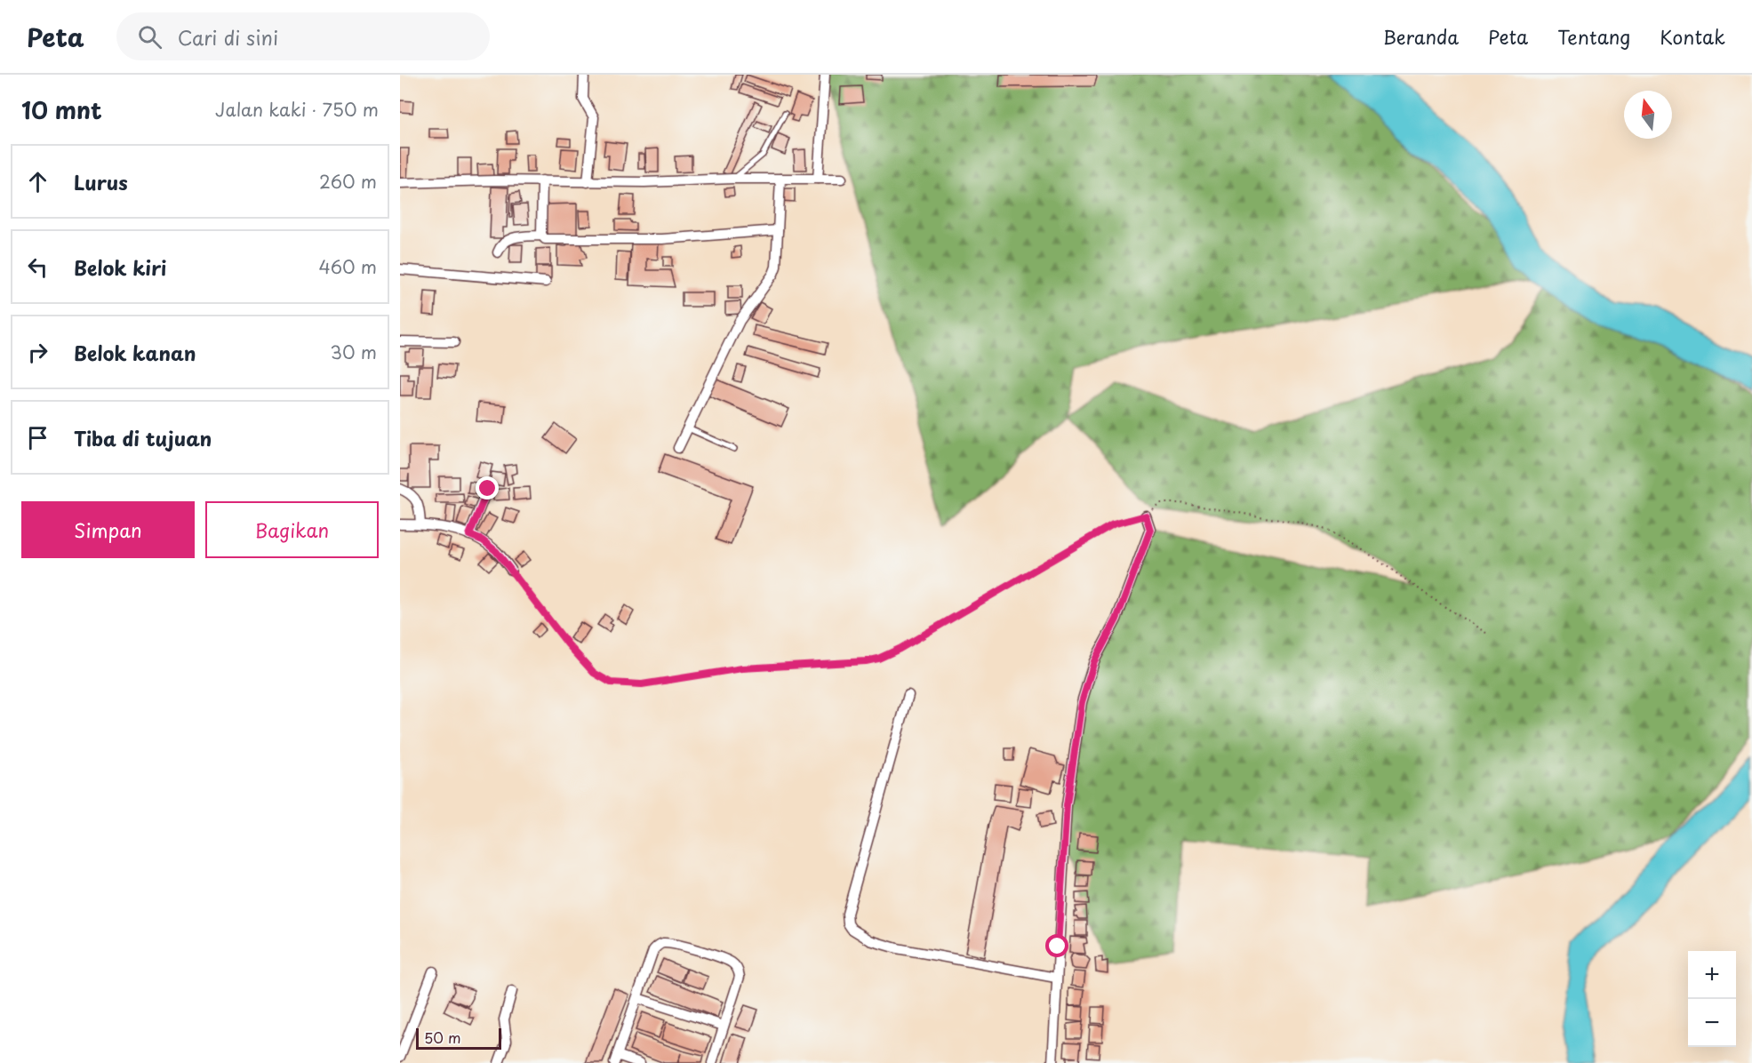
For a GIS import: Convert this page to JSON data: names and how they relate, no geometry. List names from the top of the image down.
{
  "scale_bar": "50 m",
  "north": "top",
  "page": {
    "header": "Peta",
    "search": "Cari di sini",
    "nav": [
      "Beranda",
      "Peta",
      "Tentang",
      "Kontak"
    ],
    "heading": ["10 mnt", "Jalan kaki · 750 m"],
    "list": [
      ["Lurus", "260 m"],
      ["Belok kiri", "460 m"],
      ["Belok kanan", "30 m"],
      "Tiba di tujuan"
    ],
    "buttons": ["Simpan", "Bagikan"],
    "map_buttons": ["+", "−"],
    "scale": "50 m"
  }
}
